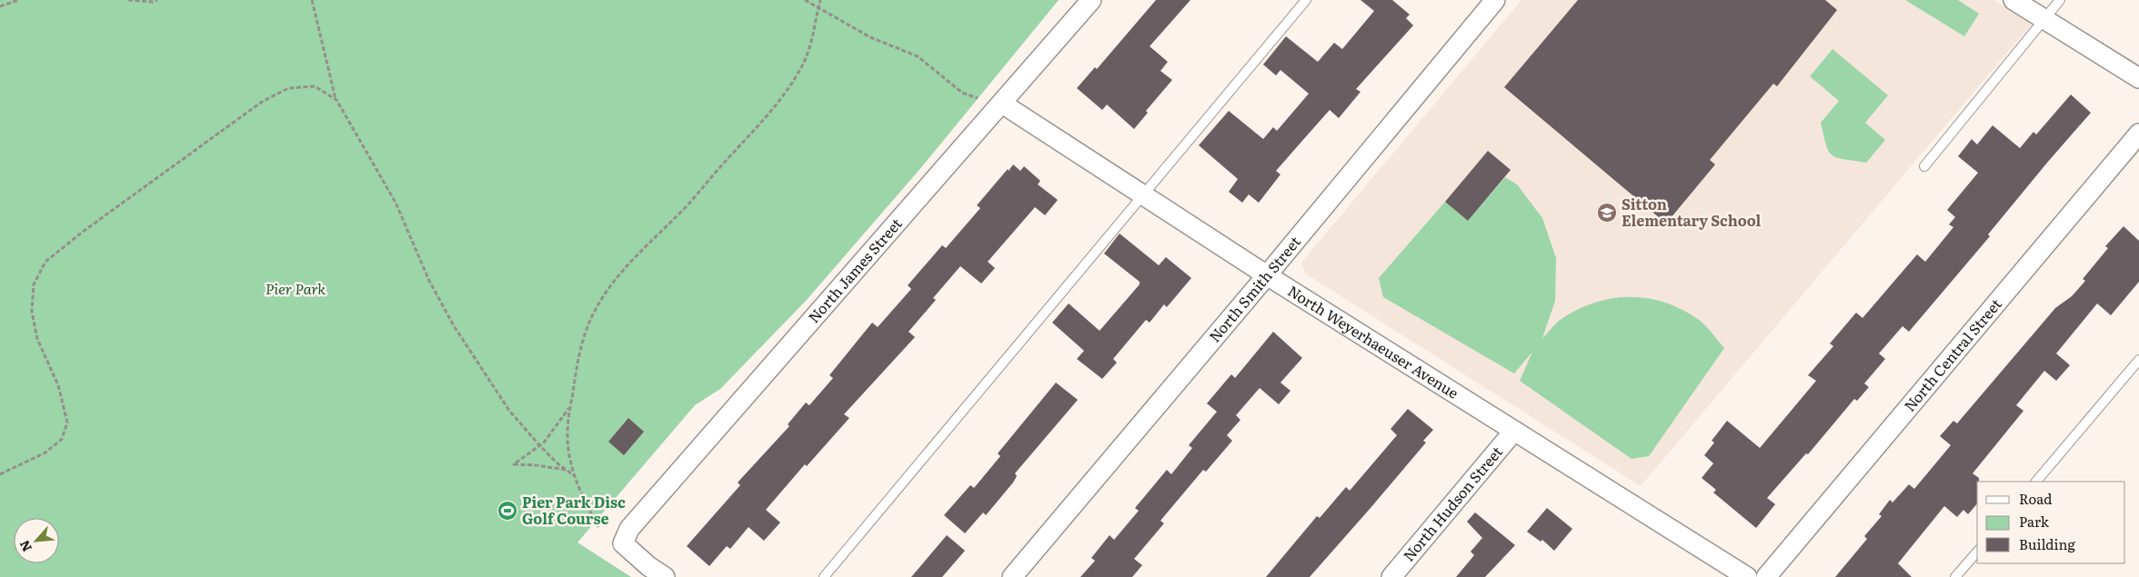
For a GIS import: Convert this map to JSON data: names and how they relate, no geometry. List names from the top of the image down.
{
  "streets": {
    "street": [
      "North James Street",
      "North Smith Street",
      "North Weyerhaeuser Avenue",
      "North Central Street",
      "North Hudson Street"
    ]
  },
  "crossings": [
    ["North James Street", "North Weyerhaeuser Avenue"],
    ["North Smith Street", "North Weyerhaeuser Avenue"],
    ["North Weyerhaeuser Avenue", "North Hudson Street"]
  ],
  "parks": ["Pier Park"],
  "places": {
    "school or university": ["Sitton Elementary School"],
    "sports": ["Pier Park Disc Golf Course"]
  },
  "legend": ["Road", "Park", "Building"],
  "north": "bottom left"
}
